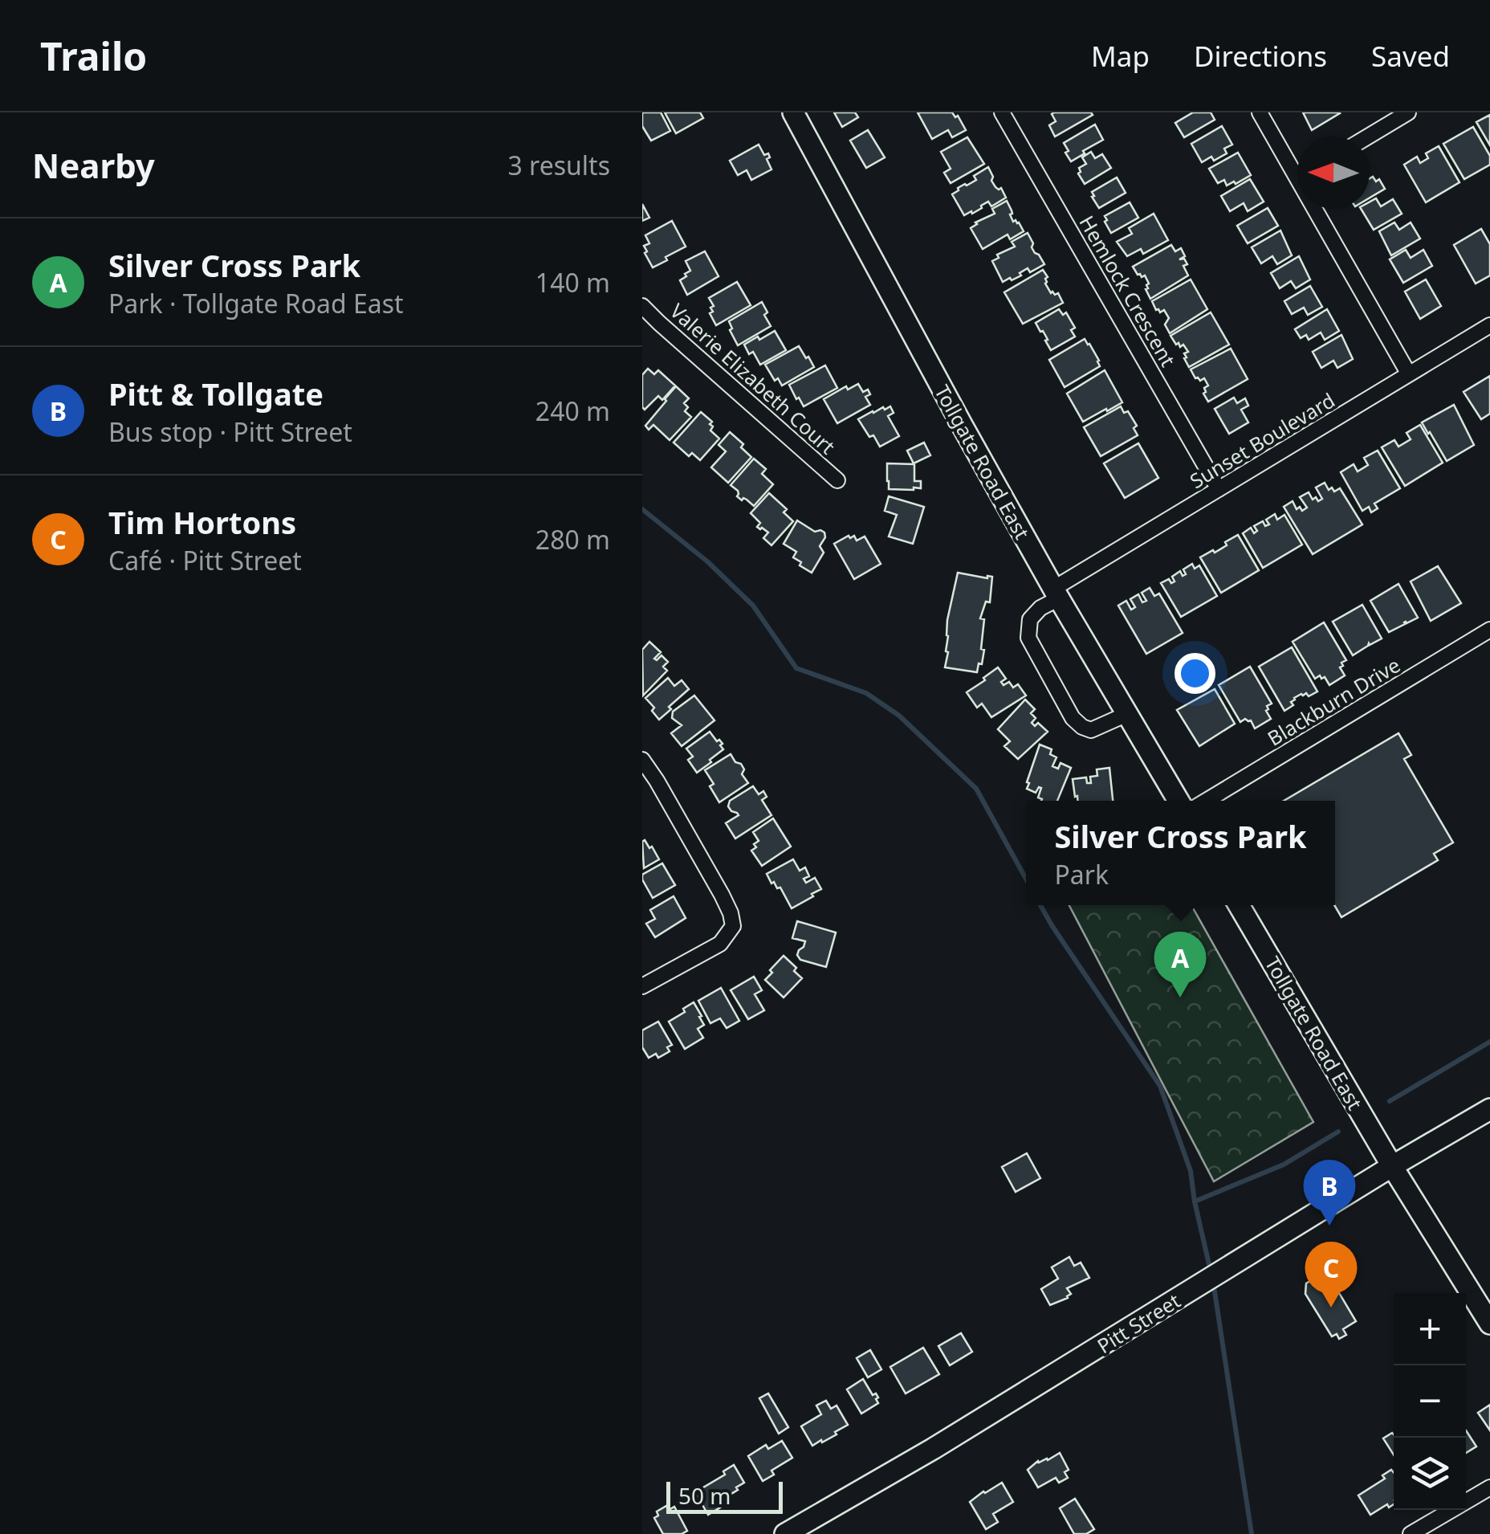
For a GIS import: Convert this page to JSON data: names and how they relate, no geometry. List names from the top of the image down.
{
  "streets": {
    "street": [
      "Hemlock Crescent",
      "Valerie Elizabeth Court",
      "Sunset Boulevard",
      "Tollgate Road East",
      "Blackburn Drive",
      "Pitt Street"
    ]
  },
  "crossings": [
    ["Hemlock Crescent", "Sunset Boulevard"],
    ["Sunset Boulevard", "Tollgate Road East"],
    ["Tollgate Road East", "Pitt Street"]
  ],
  "scale_bar": "50 m",
  "north": "left",
  "page": {
    "header": "Trailo",
    "nav": ["Map", "Directions", "Saved"],
    "heading": ["Nearby", "3 results"],
    "list": [
      {
        "mark": "A",
        "name": "Silver Cross Park",
        "note": "Park · Tollgate Road East",
        "value": "140 m"
      },
      {
        "mark": "B",
        "name": "Pitt & Tollgate",
        "note": "Bus stop · Pitt Street",
        "value": "240 m"
      },
      {
        "mark": "C",
        "name": "Tim Hortons",
        "note": "Café · Pitt Street",
        "value": "280 m"
      }
    ],
    "popup": ["Silver Cross Park", "Park"],
    "pins": ["A", "B", "C"],
    "map_buttons": ["+", "−"],
    "scale": "50 m"
  }
}
